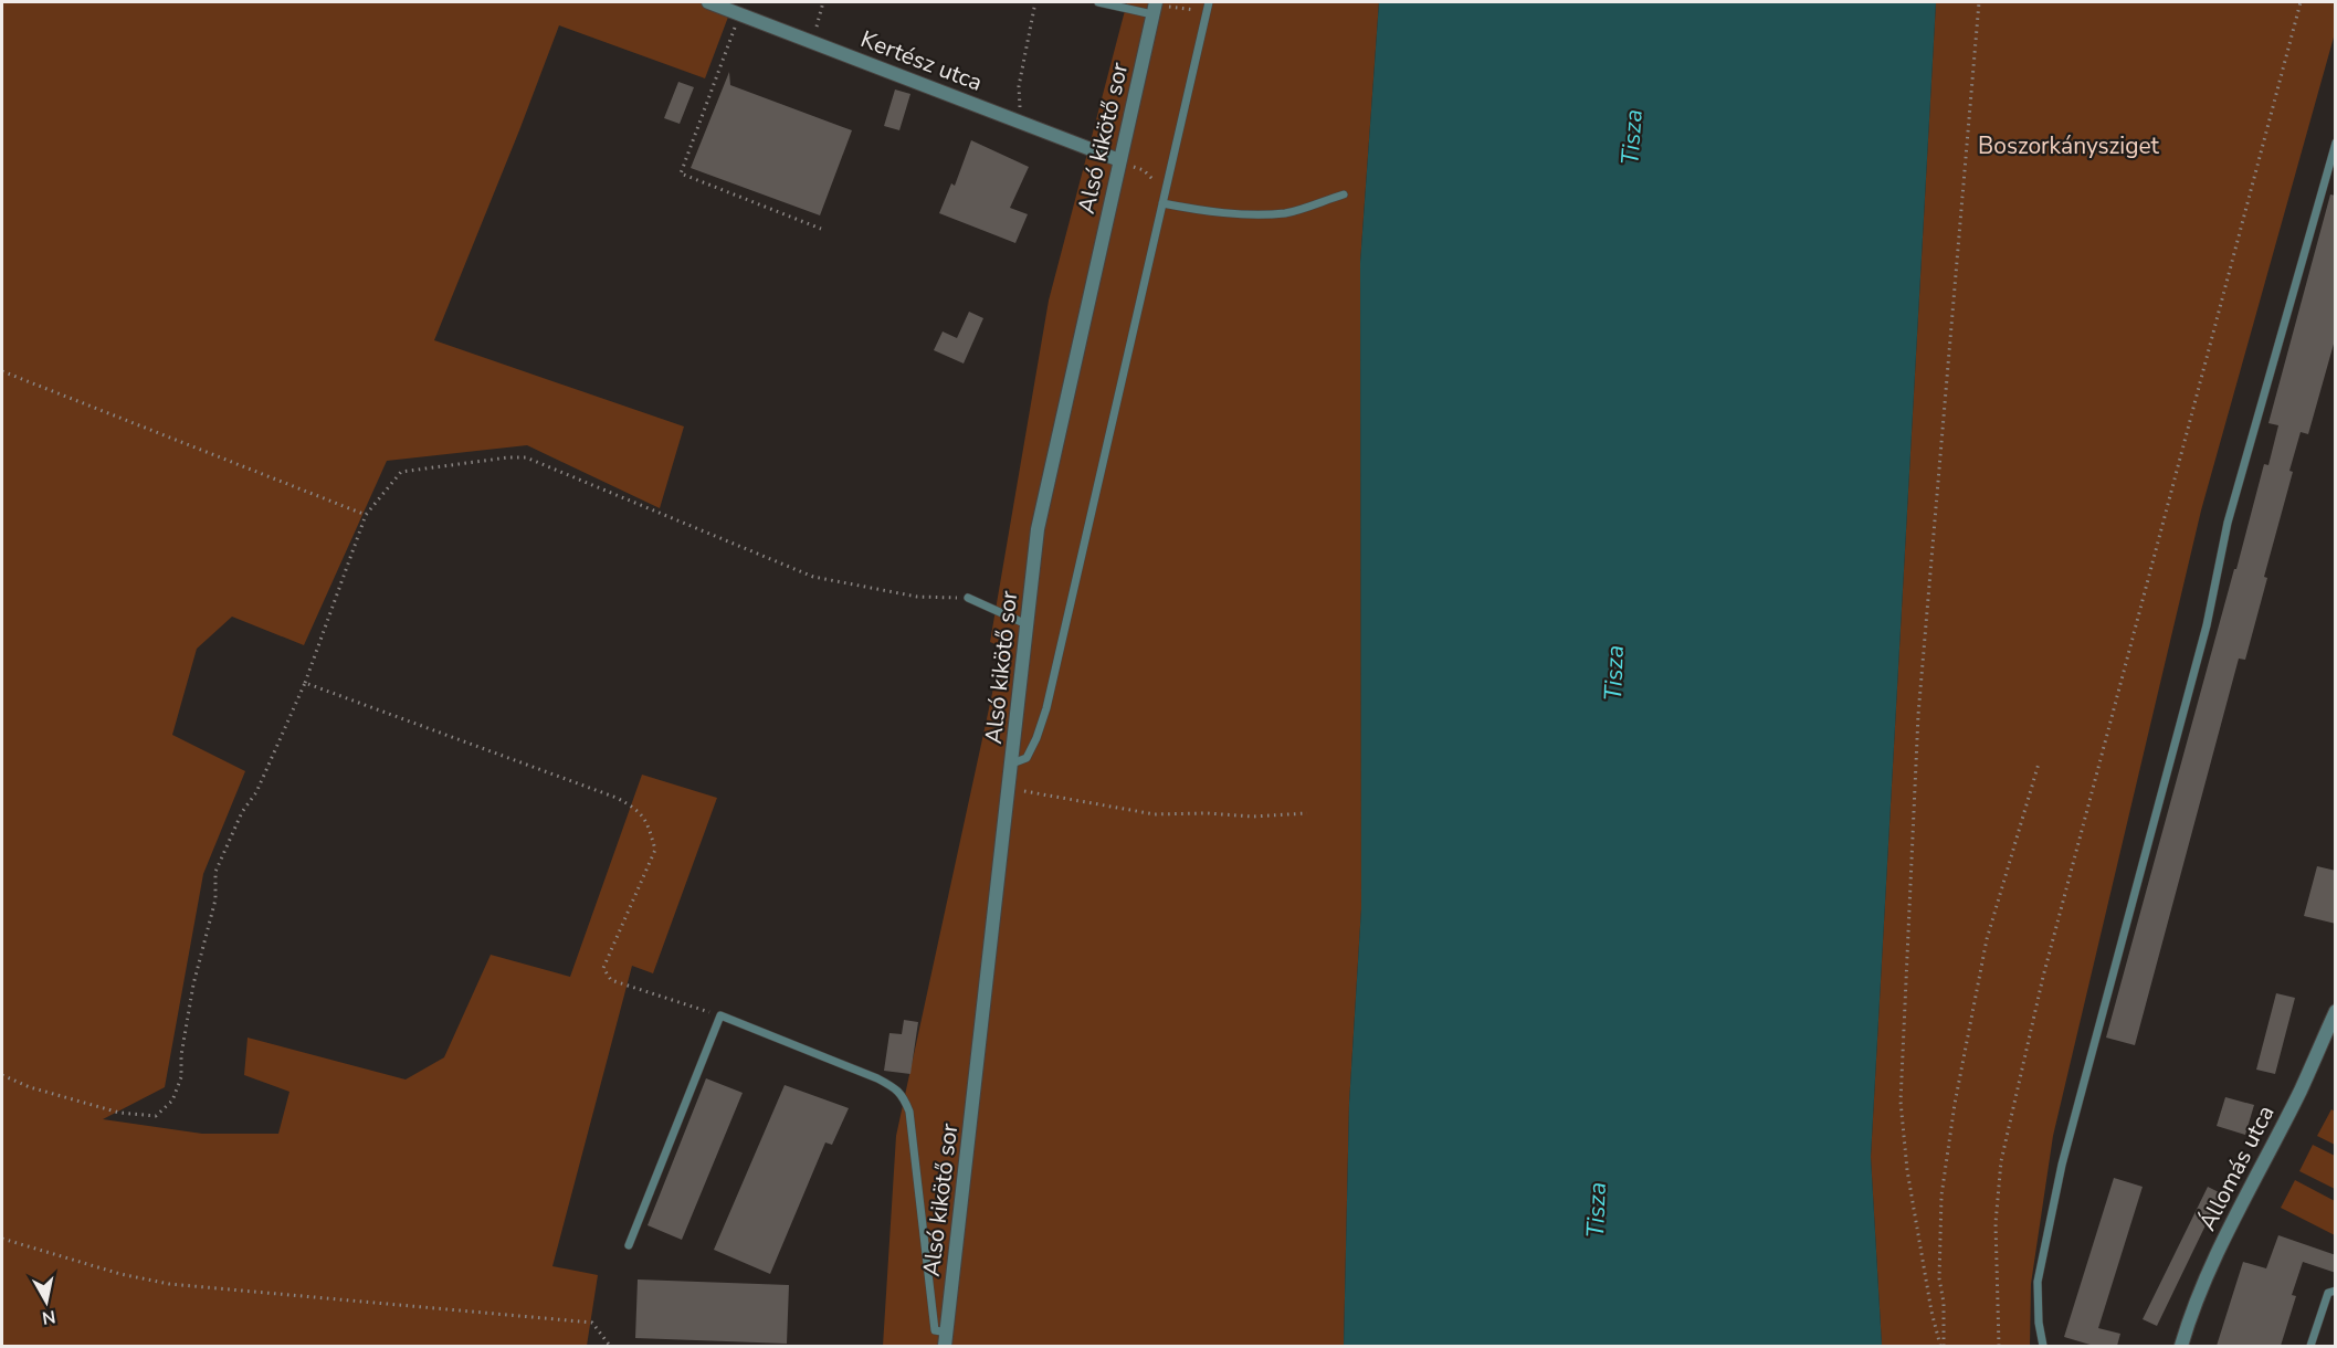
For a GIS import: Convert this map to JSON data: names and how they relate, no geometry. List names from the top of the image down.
{
  "streets": {
    "street": ["Kertész utca", "Alsó kikötő sor", "Állomás utca"]
  },
  "crossings": [
    ["Kertész utca", "Alsó kikötő sor"]
  ],
  "water": ["Tisza"],
  "parks": ["Boszorkánysziget"],
  "north": "bottom"
}
